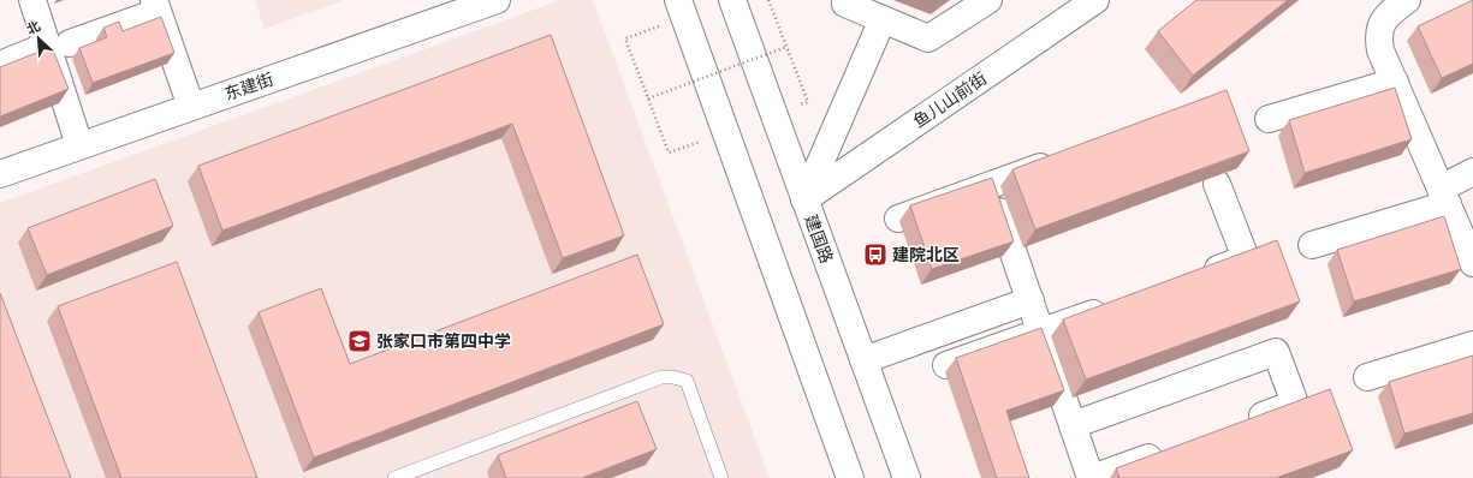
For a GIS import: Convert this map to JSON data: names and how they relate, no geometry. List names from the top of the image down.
{
  "streets": {
    "street": ["东建街", "鱼儿山前街", "建国路"]
  },
  "crossings": [
    ["鱼儿山前街", "建国路"]
  ],
  "places": {
    "bus stop": ["建院北区"],
    "school or university": ["张家口市第四中学"]
  },
  "north": "top left"
}
